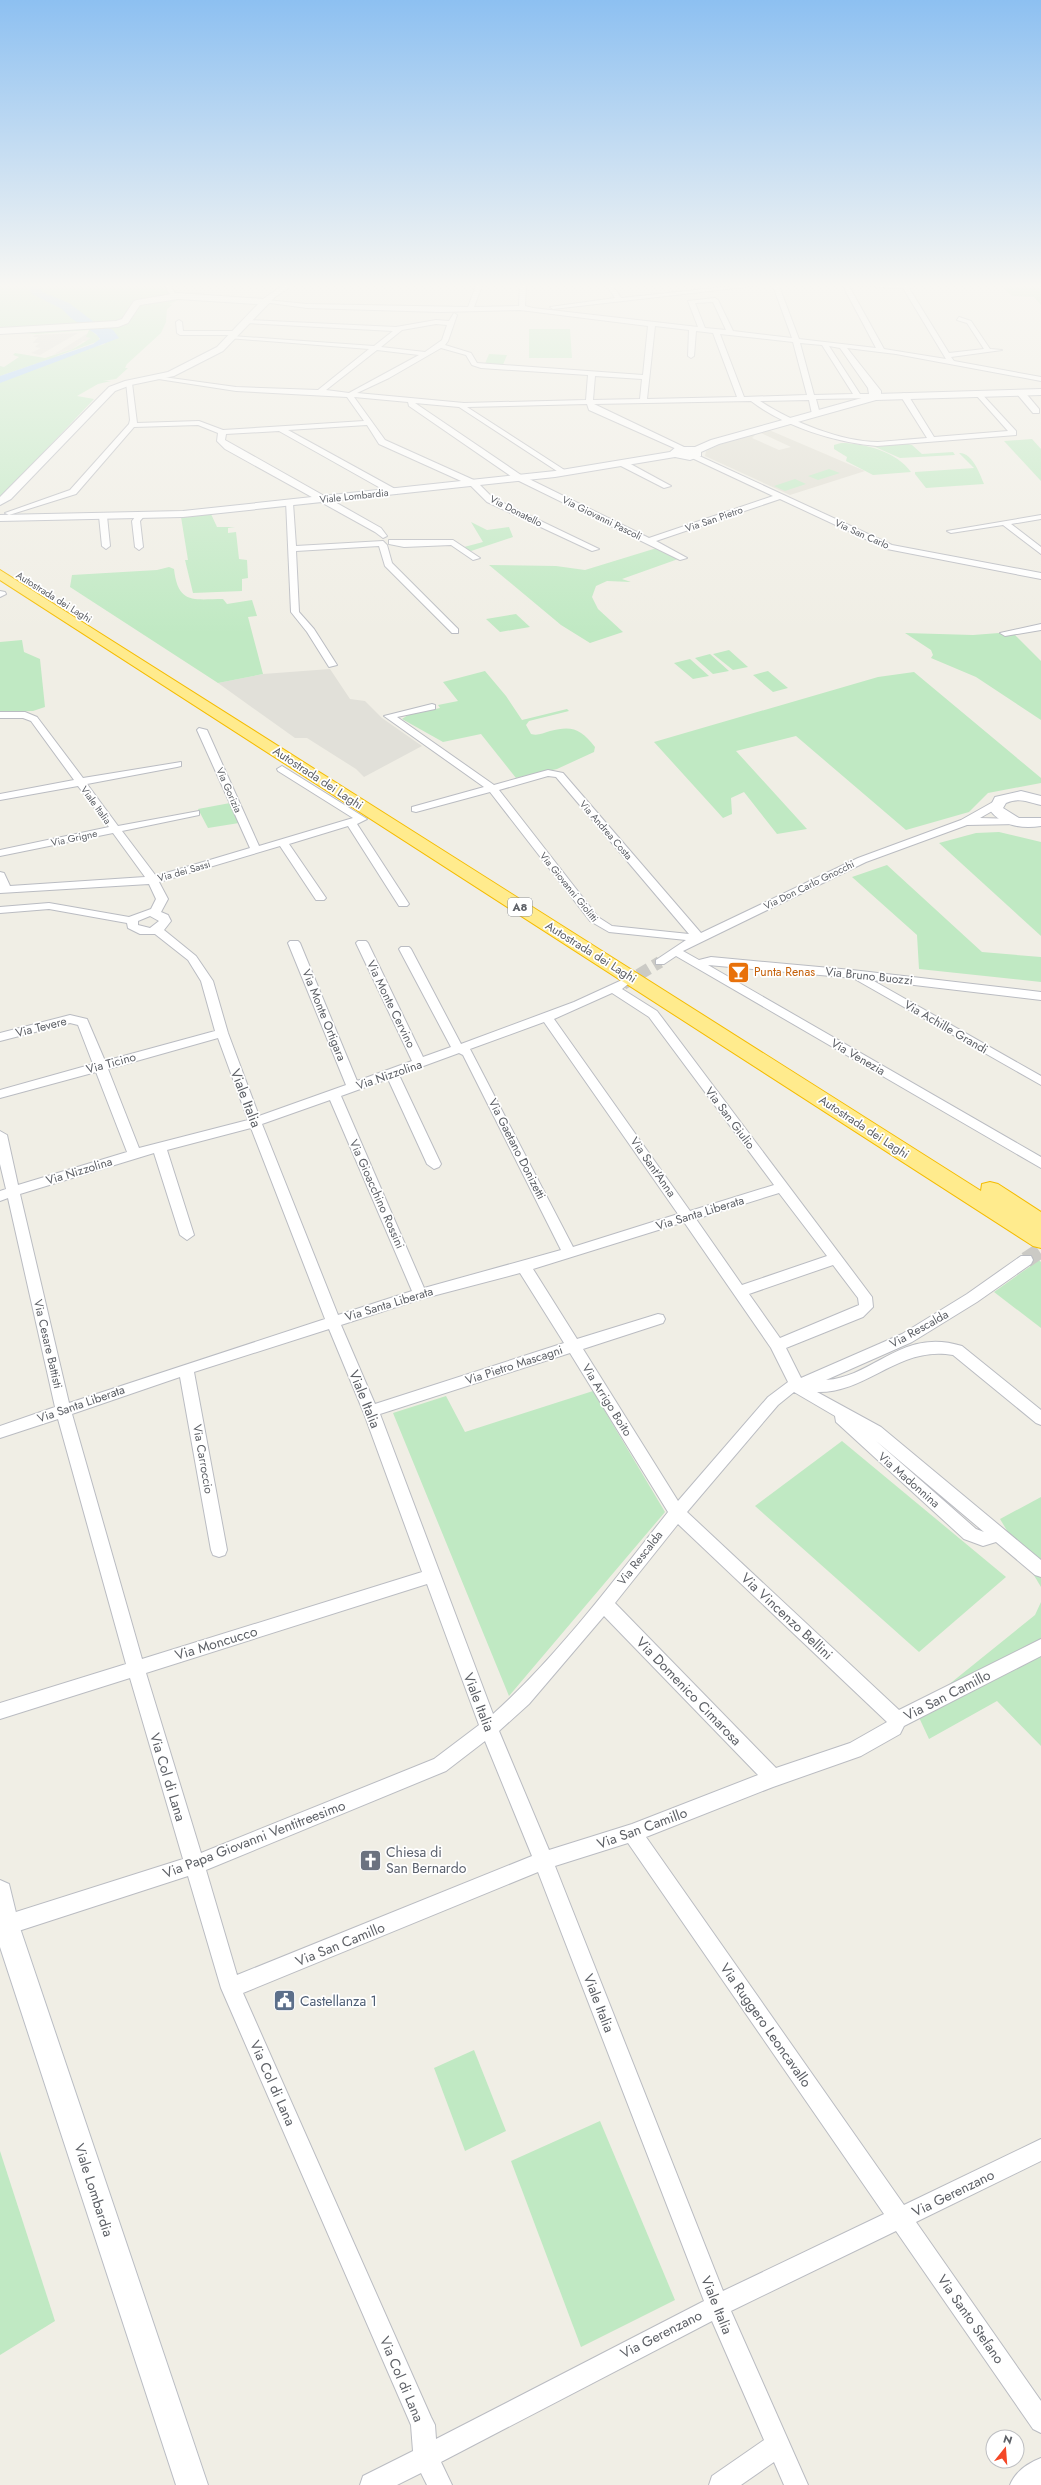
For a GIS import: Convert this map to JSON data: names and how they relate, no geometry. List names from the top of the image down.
{
  "streets": {
    "highway": ["Autostrada dei Laghi", "A8"],
    "street": [
      "Viale Lombardia",
      "Via Donatello",
      "Via Giovanni Pascoli",
      "Via San Pietro",
      "Via San Carlo",
      "Via Gorizia",
      "Viale Italia",
      "Via Andrea Costa",
      "Via Grigne",
      "Via dei Sassi",
      "Via Don Carlo Gnocchi",
      "Via Giovanni Giolitti",
      "Via Bruno Buozzi",
      "Via Monte Cervino",
      "Via Monte Ortigara",
      "Via Tevere",
      "Via Achille Grandi",
      "Via Venezia",
      "Via Ticino",
      "Via Nizzolina",
      "Via San Giulio",
      "Via Gaetano Donizetti",
      "Via Sant'Anna",
      "Via Gioacchino Rossini",
      "Via Santa Liberata",
      "Via Rescalda",
      "Via Cesare Battisti",
      "Via Pietro Mascagni",
      "Via Arrigo Boito",
      "Via Carroccio",
      "Via Madonnina",
      "Via Vincenzo Bellini",
      "Via Moncucco",
      "Via Domenico Cimarosa",
      "Via San Camillo",
      "Via Col di Lana",
      "Via Papa Giovanni Ventitreesimo",
      "Via Ruggero Leoncavallo",
      "Via Gerenzano",
      "Via Santo Stefano"
    ]
  },
  "crossings": [
    ["Viale Lombardia", "Via Donatello"],
    ["Viale Lombardia", "Via Giovanni Pascoli"],
    ["Viale Lombardia", "Via San Carlo"],
    ["Viale Lombardia", "Via Papa Giovanni Ventitreesimo"],
    ["Via Giovanni Pascoli", "Via San Pietro"],
    ["Via San Pietro", "Via San Carlo"],
    ["Via Gorizia", "Via dei Sassi"],
    ["Viale Italia", "Via Grigne"],
    ["Viale Italia", "Via dei Sassi"],
    ["Viale Italia", "Via Ticino"],
    ["Viale Italia", "Via Nizzolina"],
    ["Viale Italia", "Via Santa Liberata"],
    ["Viale Italia", "Via Rescalda"],
    ["Viale Italia", "Via Pietro Mascagni"],
    ["Viale Italia", "Via Moncucco"],
    ["Viale Italia", "Via San Camillo"],
    ["Viale Italia", "Via Papa Giovanni Ventitreesimo"],
    ["Viale Italia", "Via Gerenzano"],
    ["Via Andrea Costa", "Via Don Carlo Gnocchi"],
    ["Via Andrea Costa", "Via Giovanni Giolitti"],
    ["Via Don Carlo Gnocchi", "Via Giovanni Giolitti"],
    ["Via Don Carlo Gnocchi", "Via Venezia"],
    ["Via Bruno Buozzi", "Via Achille Grandi"],
    ["Via Bruno Buozzi", "Via Venezia"],
    ["Via Monte Cervino", "Via Nizzolina"],
    ["Via Monte Ortigara", "Via Nizzolina"],
    ["Via Tevere", "Via Ticino"],
    ["Via Tevere", "Via Nizzolina"],
    ["Via Nizzolina", "Via San Giulio"],
    ["Via Nizzolina", "Via Gaetano Donizetti"],
    ["Via Nizzolina", "Via Sant'Anna"],
    ["Via Nizzolina", "Via Gioacchino Rossini"],
    ["Via Nizzolina", "Via Cesare Battisti"],
    ["Via San Giulio", "Via Sant'Anna"],
    ["Via San Giulio", "Via Santa Liberata"],
    ["Via Gaetano Donizetti", "Via Santa Liberata"],
    ["Via Sant'Anna", "Via Santa Liberata"],
    ["Via Sant'Anna", "Via Rescalda"],
    ["Via Sant'Anna", "Via Madonnina"],
    ["Via Gioacchino Rossini", "Via Santa Liberata"],
    ["Via Santa Liberata", "Via Cesare Battisti"],
    ["Via Santa Liberata", "Via Arrigo Boito"],
    ["Via Santa Liberata", "Via Carroccio"],
    ["Via Rescalda", "Via Arrigo Boito"],
    ["Via Rescalda", "Via Madonnina"],
    ["Via Rescalda", "Via Vincenzo Bellini"],
    ["Via Rescalda", "Via Domenico Cimarosa"],
    ["Via Rescalda", "Via Papa Giovanni Ventitreesimo"],
    ["Via Cesare Battisti", "Via Moncucco"],
    ["Via Cesare Battisti", "Via Col di Lana"],
    ["Via Pietro Mascagni", "Via Arrigo Boito"],
    ["Via Arrigo Boito", "Via Vincenzo Bellini"],
    ["Via Vincenzo Bellini", "Via San Camillo"],
    ["Via Moncucco", "Via Col di Lana"],
    ["Via Domenico Cimarosa", "Via San Camillo"],
    ["Via San Camillo", "Via Col di Lana"],
    ["Via San Camillo", "Via Ruggero Leoncavallo"],
    ["Via Col di Lana", "Via Papa Giovanni Ventitreesimo"],
    ["Via Col di Lana", "Via Gerenzano"],
    ["Via Ruggero Leoncavallo", "Via Gerenzano"],
    ["Via Ruggero Leoncavallo", "Via Santo Stefano"],
    ["Via Gerenzano", "Via Santo Stefano"]
  ],
  "places": {
    "bar": ["Punta Renas"],
    "church": ["Chiesa di San Bernardo"],
    "public building": ["Castellanza 1"]
  },
  "north": "top"
}
